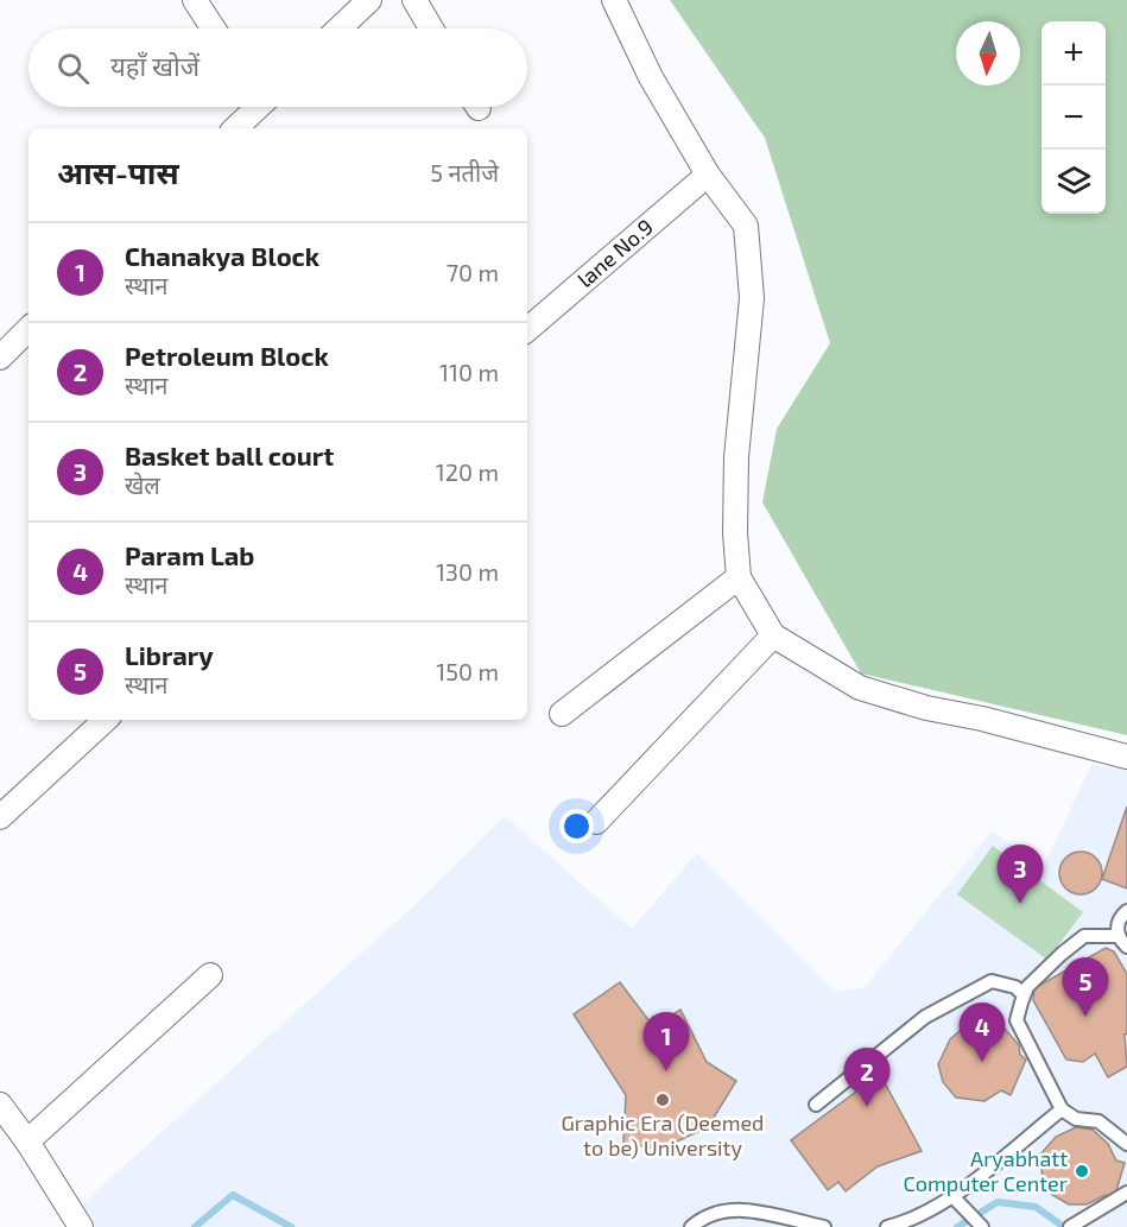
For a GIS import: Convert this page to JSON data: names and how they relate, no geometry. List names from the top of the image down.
{
  "streets": {
    "street": ["lane No.9"]
  },
  "places": ["Graphic Era (Deemed to be) University", "Aryabhatt Computer Center"],
  "north": "bottom",
  "page": {
    "map_buttons": ["+", "−"],
    "search": "यहाँ खोजें",
    "heading": ["आस-पास", "5 नतीजे"],
    "list": [
      {
        "mark": "1",
        "name": "Chanakya Block",
        "note": "स्थान",
        "value": "70 m"
      },
      {
        "mark": "2",
        "name": "Petroleum Block",
        "note": "स्थान",
        "value": "110 m"
      },
      {
        "mark": "3",
        "name": "Basket ball court",
        "note": "खेल",
        "value": "120 m"
      },
      {
        "mark": "4",
        "name": "Param Lab",
        "note": "स्थान",
        "value": "130 m"
      },
      {
        "mark": "5",
        "name": "Library",
        "note": "स्थान",
        "value": "150 m"
      }
    ],
    "pins": [
      "3",
      "5",
      "4",
      "1",
      "2"
    ]
  }
}
